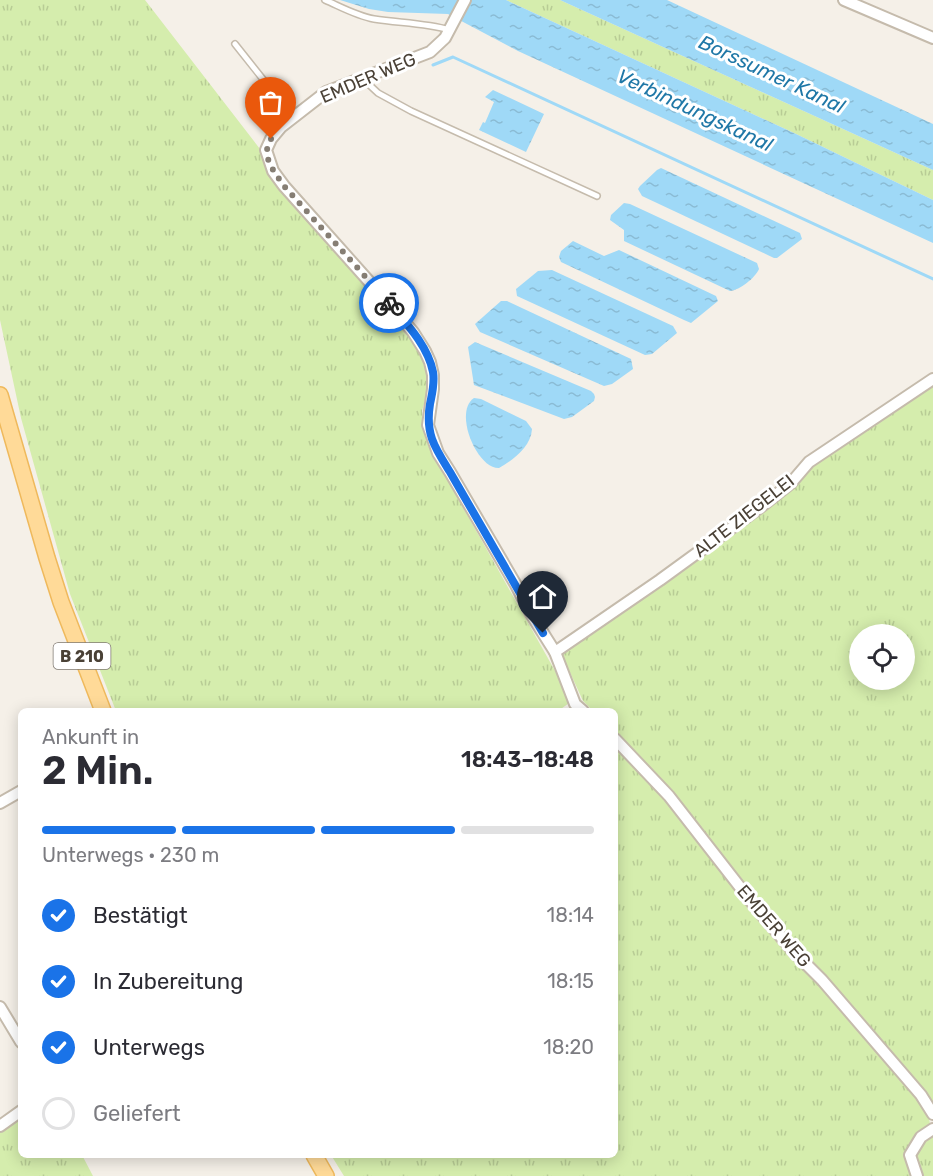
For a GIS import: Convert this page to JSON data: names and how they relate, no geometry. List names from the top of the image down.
{
  "streets": {
    "main road": ["B 210"],
    "street": ["EMDER WEG", "ALTE ZIEGELEI"]
  },
  "crossings": [
    ["EMDER WEG", "ALTE ZIEGELEI"]
  ],
  "water": ["Borssumer Kanal", "Verbindungskanal"],
  "page": {
    "heading": ["2 Min.", "Ankunft in", "18:43–18:48"],
    "bar": "Unterwegs · 230 m",
    "list": [
      ["Bestätigt", "18:14"],
      ["In Zubereitung", "18:15"],
      ["Unterwegs", "18:20"],
      "Geliefert"
    ]
  }
}
